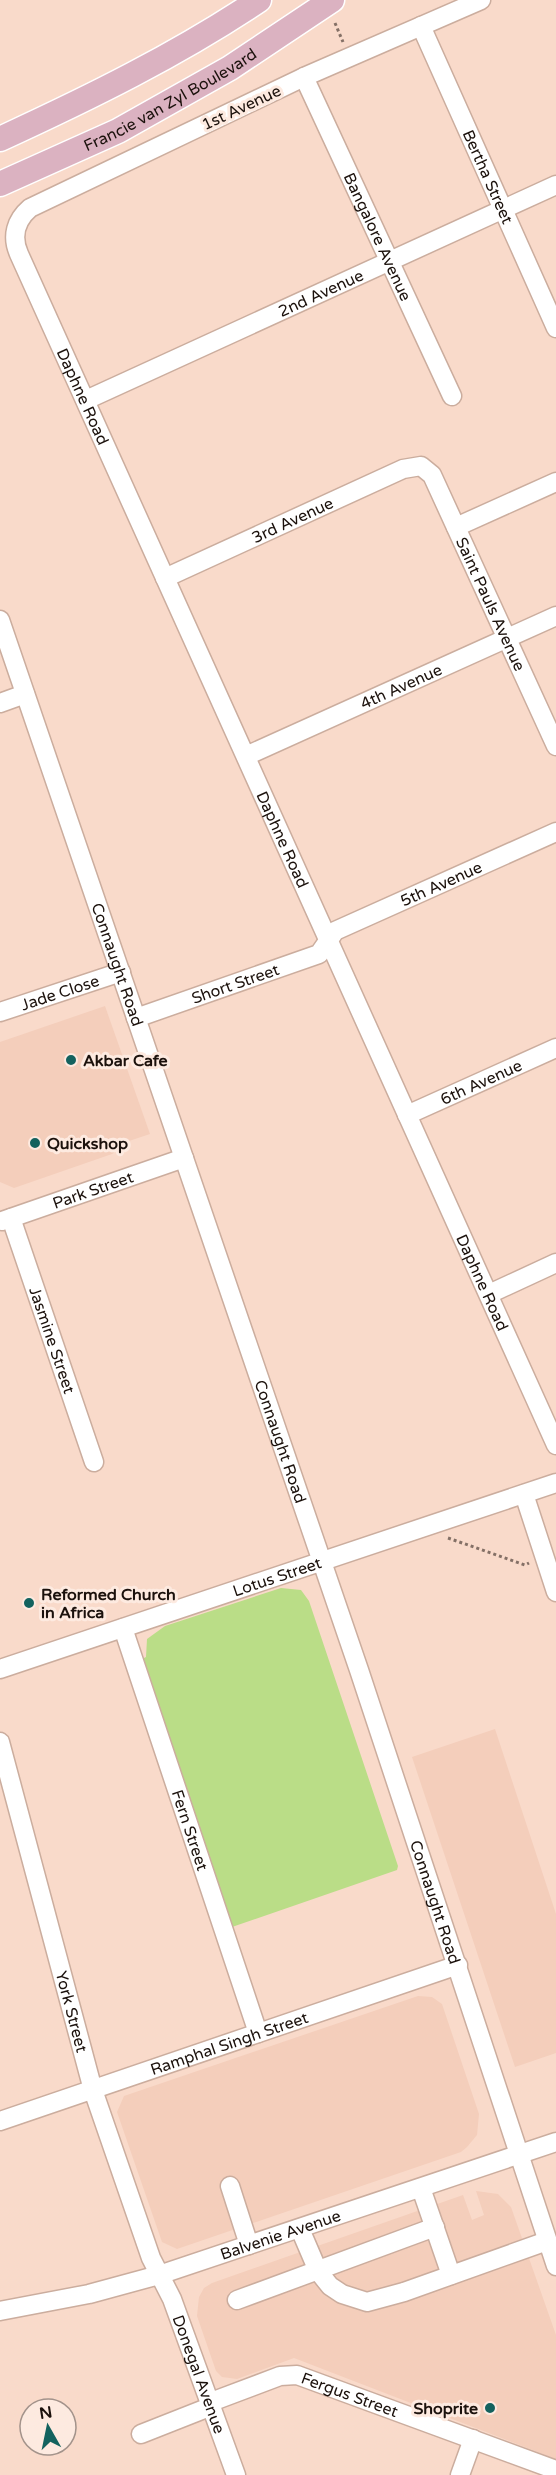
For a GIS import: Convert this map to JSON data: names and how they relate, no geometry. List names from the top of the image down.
{
  "streets": {
    "main road": ["Francie van Zyl Boulevard"],
    "street": [
      "1st Avenue",
      "Bertha Street",
      "Bangalore Avenue",
      "2nd Avenue",
      "Daphne Road",
      "3rd Avenue",
      "Saint Pauls Avenue",
      "4th Avenue",
      "5th Avenue",
      "Connaught Road",
      "Short Street",
      "Jade Close",
      "6th Avenue",
      "Park Street",
      "Jasmine Street",
      "Lotus Street",
      "Fern Street",
      "York Street",
      "Ramphal Singh Street",
      "Balvenie Avenue",
      "Donegal Avenue",
      "Fergus Street"
    ]
  },
  "crossings": [
    ["1st Avenue", "Bertha Street"],
    ["1st Avenue", "Bangalore Avenue"],
    ["1st Avenue", "Daphne Road"],
    ["Bertha Street", "2nd Avenue"],
    ["Bangalore Avenue", "2nd Avenue"],
    ["2nd Avenue", "Daphne Road"],
    ["Daphne Road", "3rd Avenue"],
    ["Daphne Road", "4th Avenue"],
    ["Daphne Road", "5th Avenue"],
    ["Daphne Road", "Short Street"],
    ["Daphne Road", "6th Avenue"],
    ["3rd Avenue", "Saint Pauls Avenue"],
    ["Saint Pauls Avenue", "4th Avenue"],
    ["5th Avenue", "Short Street"],
    ["Connaught Road", "Short Street"],
    ["Connaught Road", "Jade Close"],
    ["Connaught Road", "Park Street"],
    ["Connaught Road", "Lotus Street"],
    ["Connaught Road", "Ramphal Singh Street"],
    ["Connaught Road", "Balvenie Avenue"],
    ["Park Street", "Jasmine Street"],
    ["Lotus Street", "Fern Street"],
    ["Fern Street", "Ramphal Singh Street"],
    ["York Street", "Ramphal Singh Street"],
    ["York Street", "Balvenie Avenue"],
    ["York Street", "Donegal Avenue"],
    ["Balvenie Avenue", "Donegal Avenue"],
    ["Donegal Avenue", "Fergus Street"]
  ],
  "places": [
    "Akbar Cafe",
    "Quickshop",
    "Reformed Church in Africa",
    "Shoprite"
  ],
  "north": "top"
}
